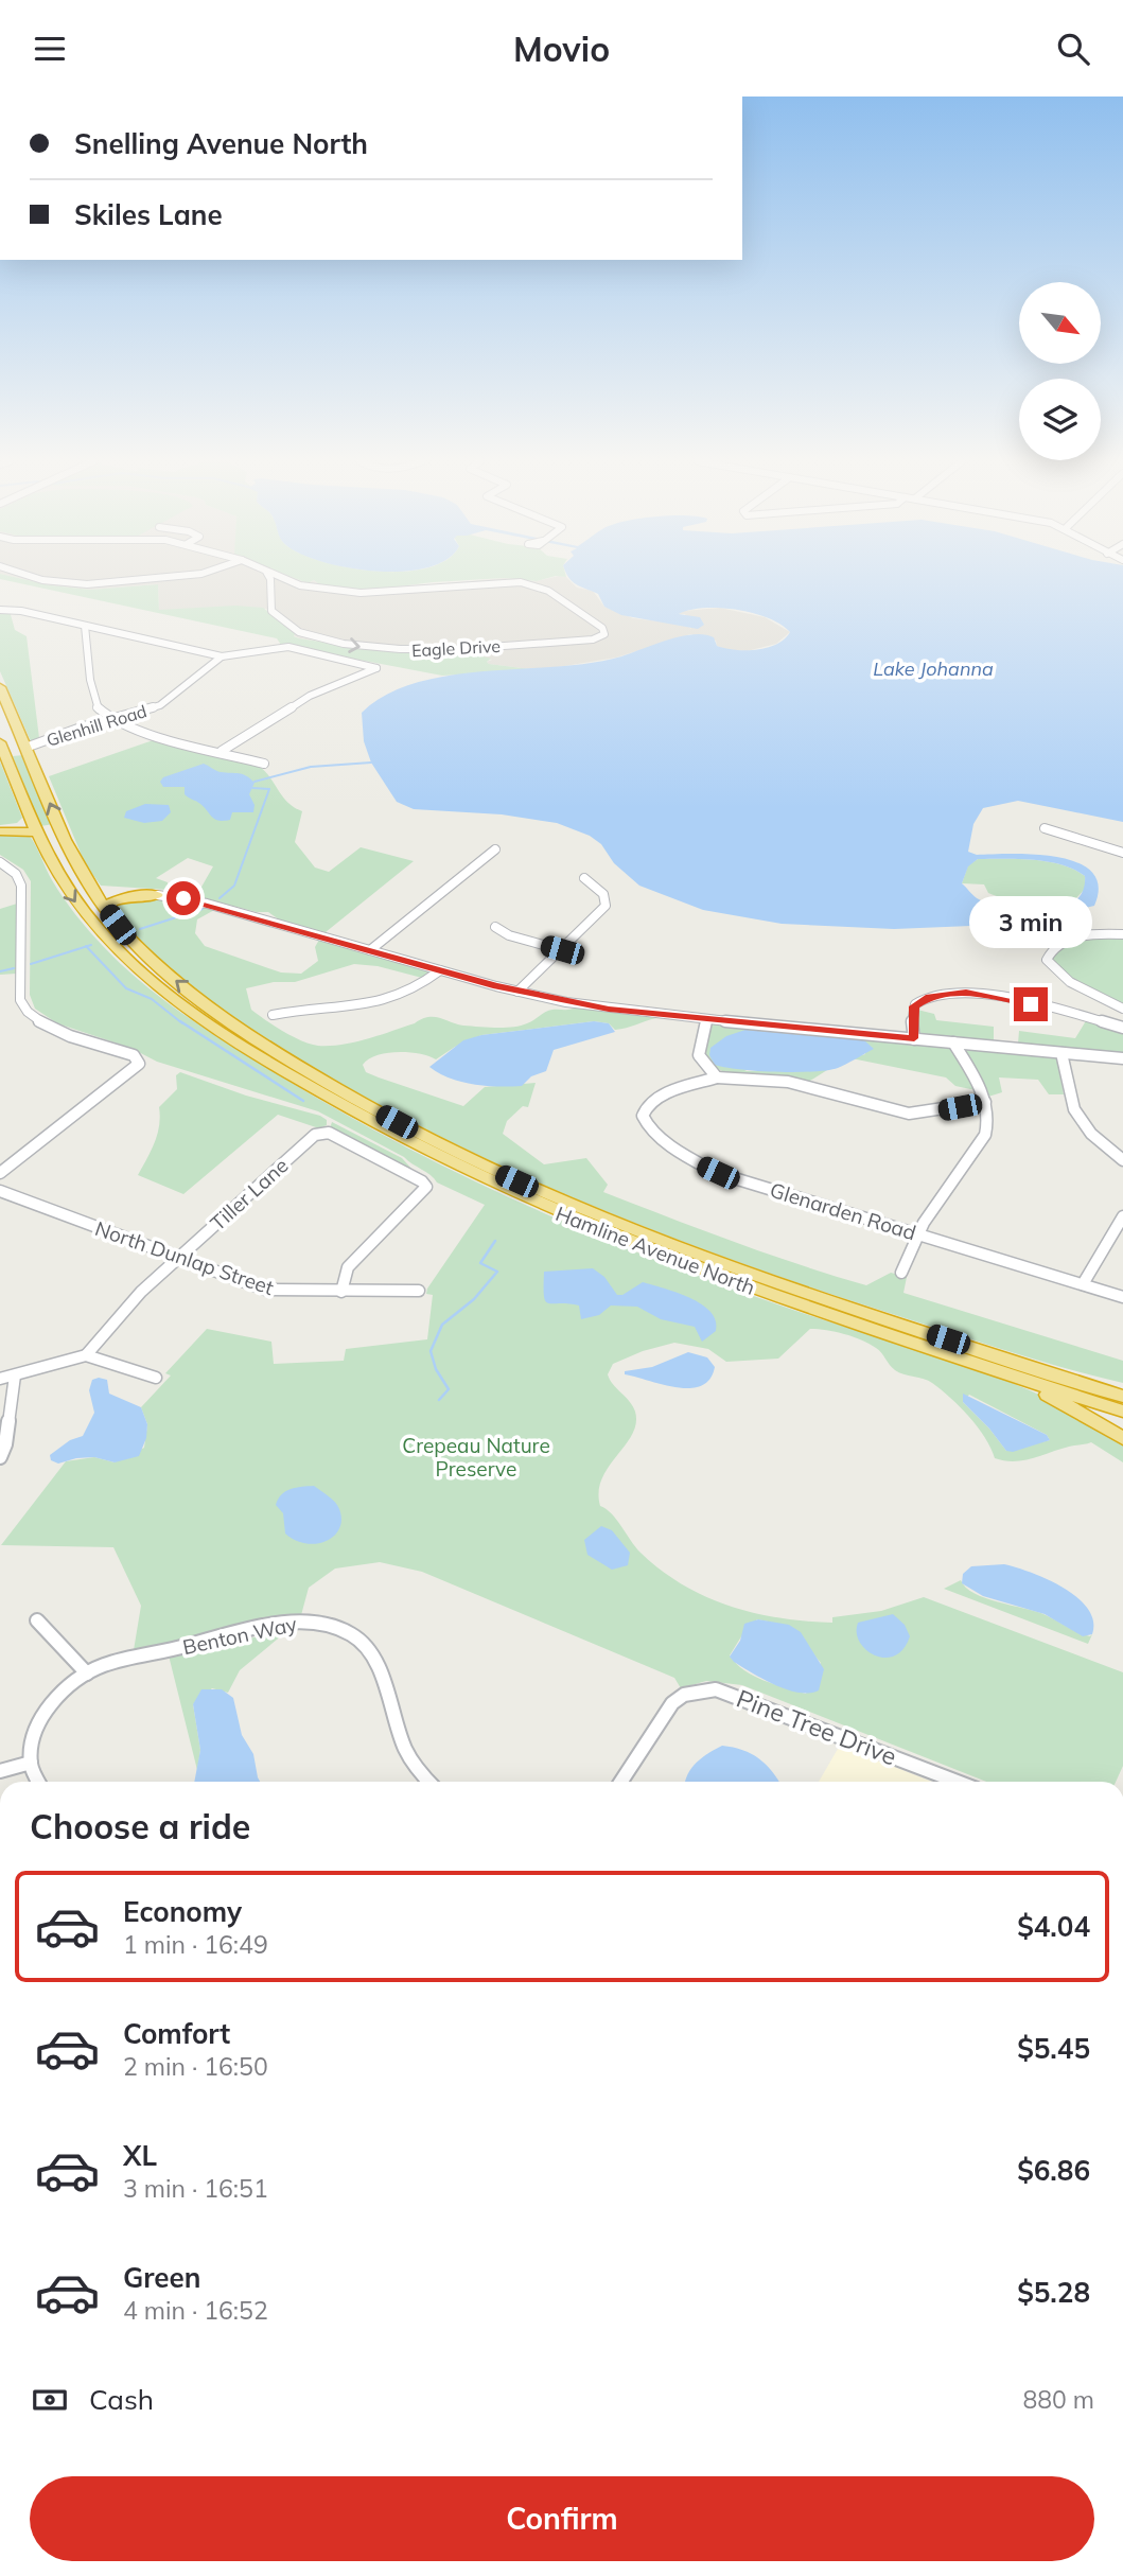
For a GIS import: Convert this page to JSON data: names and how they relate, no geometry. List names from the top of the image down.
{
  "streets": {
    "highway": ["Hamline Avenue North"],
    "street": [
      "Eagle Drive",
      "Glenhill Road",
      "Tiller Lane",
      "Glenarden Road",
      "North Dunlap Street",
      "Benton Way",
      "Pine Tree Drive"
    ]
  },
  "crossings": [
    ["Glenhill Road", "Hamline Avenue North"],
    ["Tiller Lane", "North Dunlap Street"]
  ],
  "water": ["Lake Johanna"],
  "parks": ["Crepeau Nature Preserve"],
  "north": "bottom right",
  "page": {
    "header": "Movio",
    "banner": ["Snelling Avenue North", "Skiles Lane"],
    "bubble": "3 min",
    "heading": "Choose a ride",
    "list": [
      {
        "name": "Economy",
        "note": "1 min · 16:49",
        "value": "$4.04"
      },
      {
        "name": "Comfort",
        "note": "2 min · 16:50",
        "value": "$5.45"
      },
      {
        "name": "XL",
        "note": "3 min · 16:51",
        "value": "$6.86"
      },
      {
        "name": "Green",
        "note": "4 min · 16:52",
        "value": "$5.28"
      }
    ],
    "pay": ["Cash", "880 m"],
    "buttons": "Confirm"
  }
}
